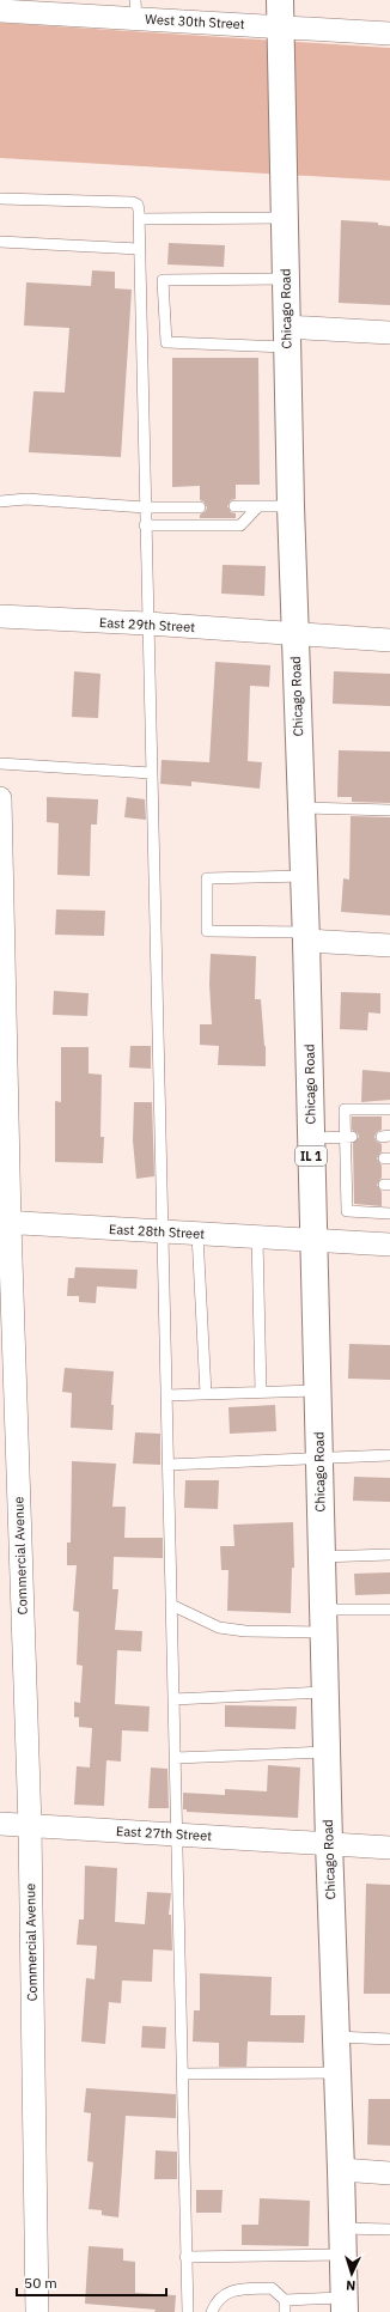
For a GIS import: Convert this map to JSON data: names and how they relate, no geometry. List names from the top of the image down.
{
  "streets": {
    "main road": ["Chicago Road", "IL 1"],
    "street": [
      "West 30th Street",
      "East 29th Street",
      "East 28th Street",
      "Commercial Avenue",
      "East 27th Street"
    ]
  },
  "crossings": [
    ["West 30th Street", "Chicago Road"],
    ["Chicago Road", "East 29th Street"],
    ["Chicago Road", "East 28th Street"],
    ["Chicago Road", "East 27th Street"],
    ["East 28th Street", "Commercial Avenue"],
    ["Commercial Avenue", "East 27th Street"]
  ],
  "scale_bar": "50 m",
  "north": "bottom"
}
